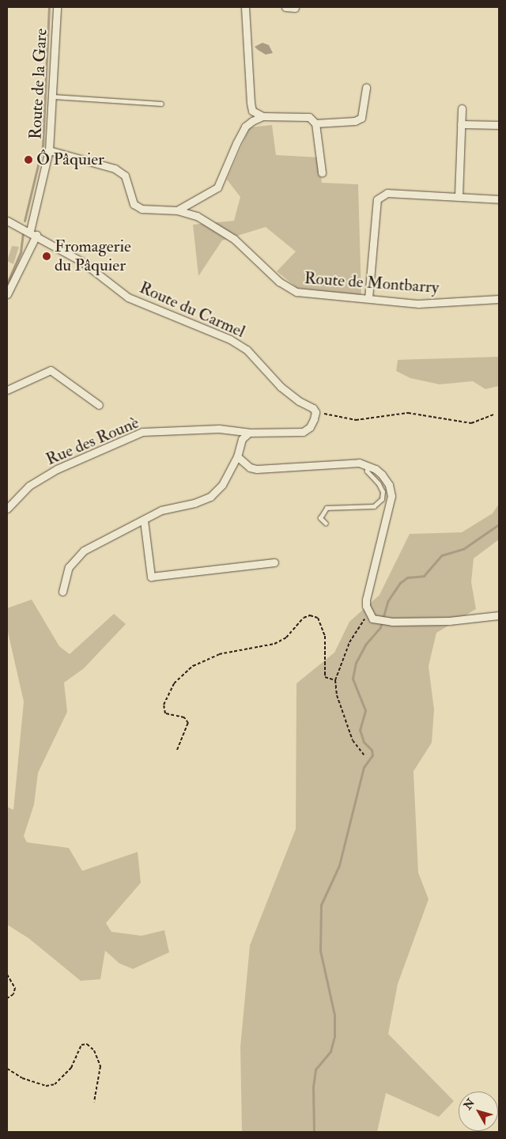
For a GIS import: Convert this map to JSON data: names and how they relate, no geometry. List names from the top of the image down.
{
  "streets": {
    "street": [
      "Route de la Gare",
      "Route de Montbarry",
      "Route du Carmel",
      "Rue des Rounè"
    ]
  },
  "crossings": [
    ["Route de la Gare", "Route de Montbarry"],
    ["Route de la Gare", "Route du Carmel"]
  ],
  "places": ["Ô Pâquier", "Fromagerie du Pâquier"],
  "north": "top left"
}
